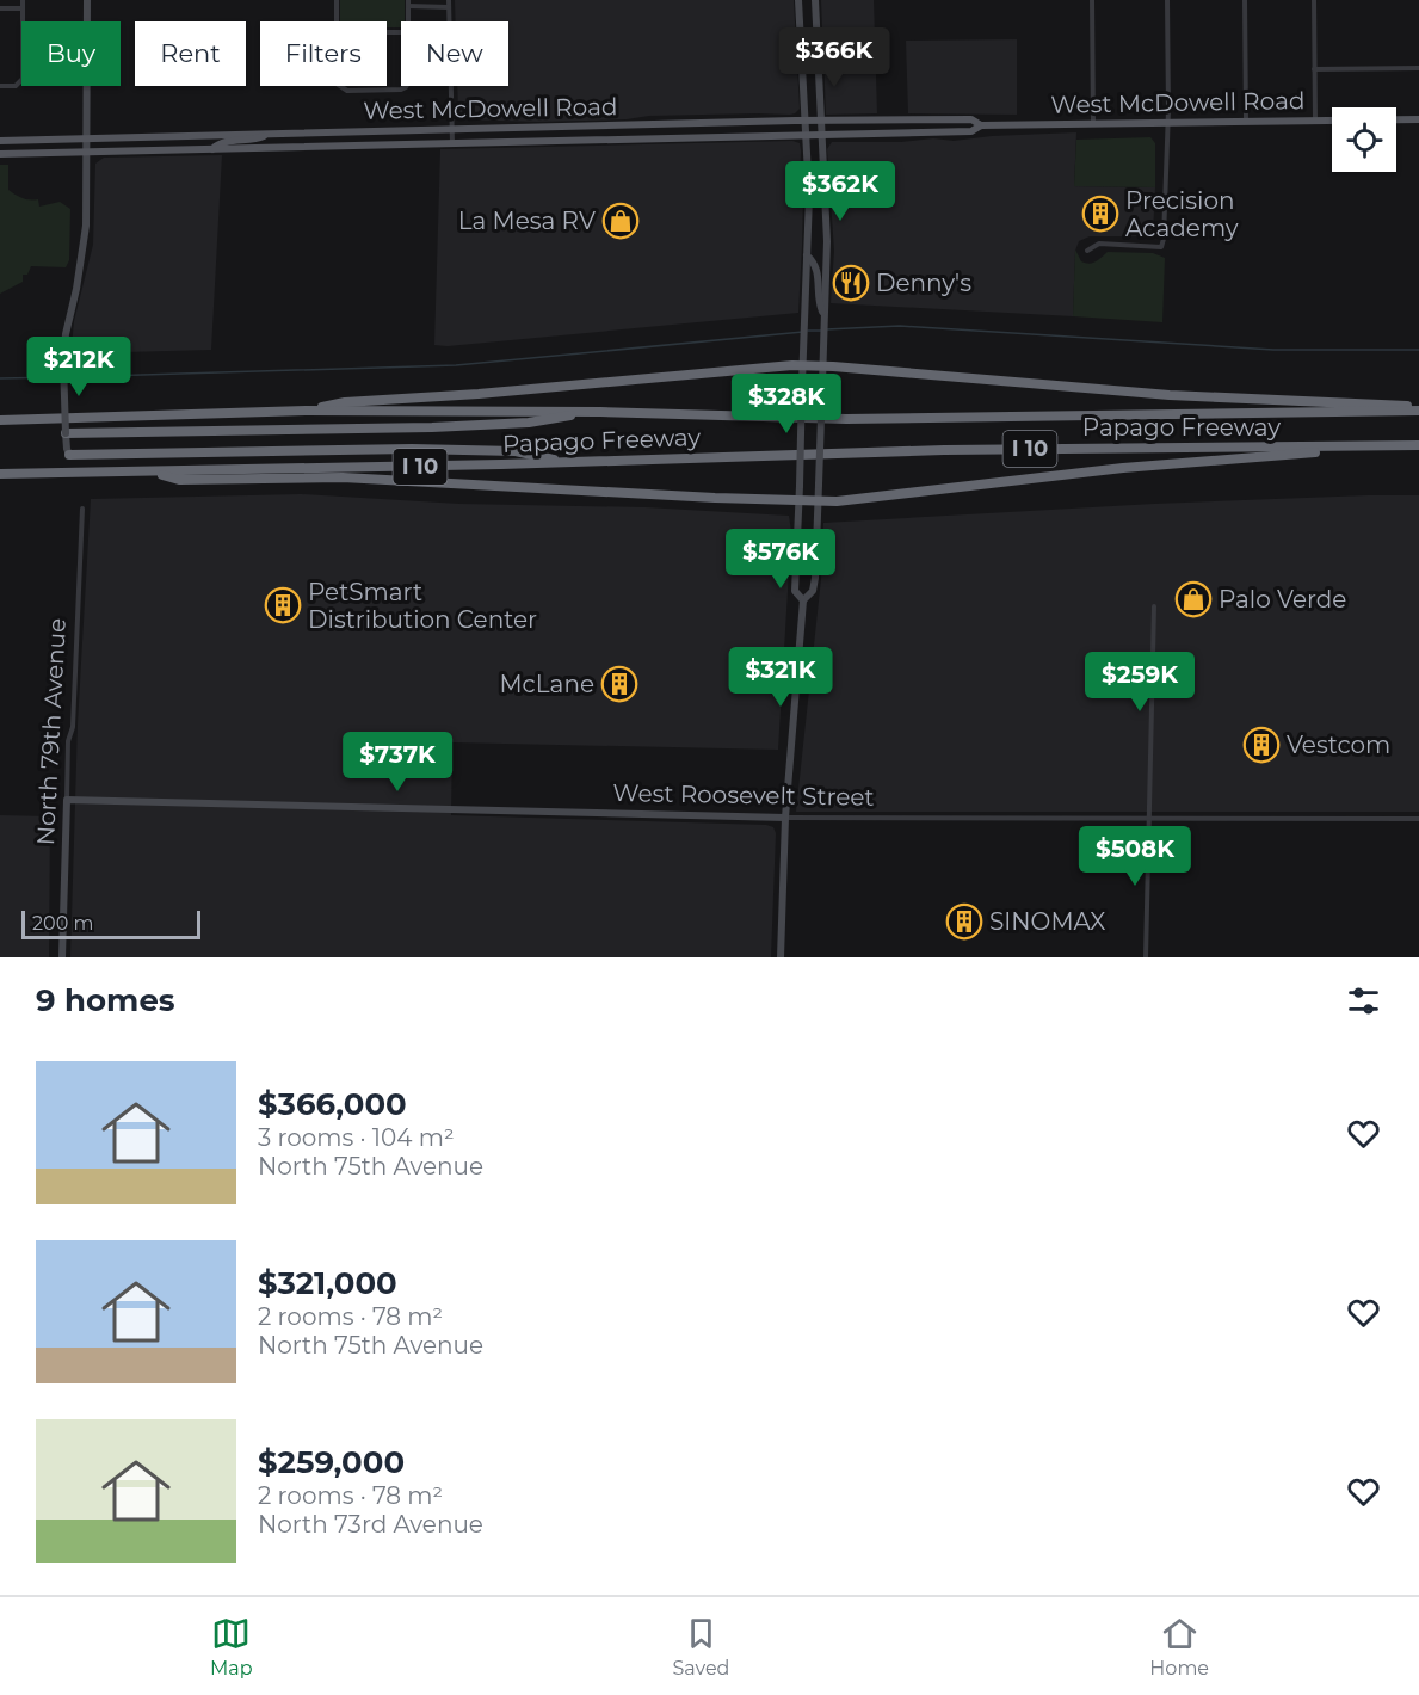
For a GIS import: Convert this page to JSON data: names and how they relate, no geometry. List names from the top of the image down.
{
  "streets": {
    "highway": ["Papago Freeway", "I 10"],
    "main road": ["West McDowell Road", "North 79th Avenue", "West Roosevelt Street"]
  },
  "crossings": [
    ["North 79th Avenue", "West Roosevelt Street"]
  ],
  "places": {
    "building": [
      "Precision Academy",
      "PetSmart Distribution Center",
      "McLane",
      "Vestcom",
      "SINOMAX"
    ],
    "shop": ["La Mesa RV", "Palo Verde"],
    "restaurant": ["Denny's"]
  },
  "scale_bar": "200 m",
  "page": {
    "chip": [
      "Buy",
      "Rent",
      "Filters",
      "New"
    ],
    "price": [
      "$366K",
      "$362K",
      "$212K",
      "$328K",
      "$576K",
      "$321K",
      "$259K",
      "$737K",
      "$508K"
    ],
    "scale": "200 m",
    "heading": "9 homes",
    "list": [
      {
        "name": "$366,000",
        "note": "3 rooms · 104 m² · North 75th Avenue"
      },
      {
        "name": "$321,000",
        "note": "2 rooms · 78 m² · North 75th Avenue"
      },
      {
        "name": "$259,000",
        "note": "2 rooms · 78 m² · North 73rd Avenue"
      }
    ],
    "tabs": ["Map", "Saved", "Home"]
  }
}
